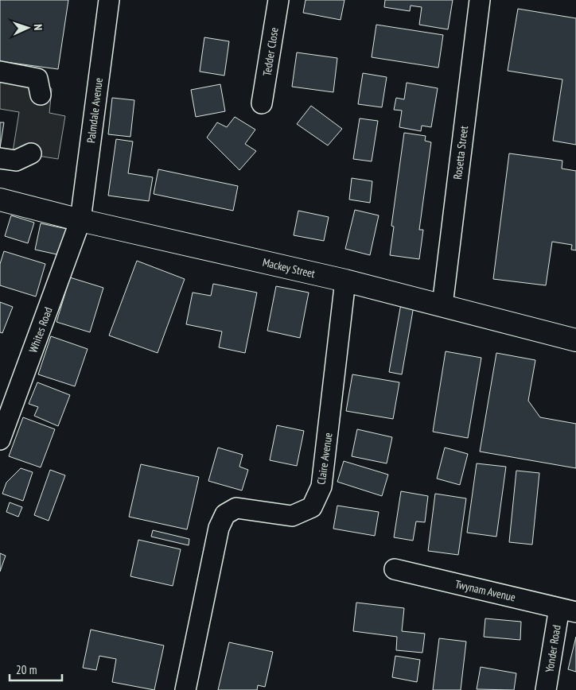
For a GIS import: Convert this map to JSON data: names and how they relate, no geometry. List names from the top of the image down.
{
  "streets": {
    "main road": ["Mackey Street"],
    "street": [
      "Tedder Close",
      "Palmdale Avenue",
      "Rosetta Street",
      "Whites Road",
      "Claire Avenue",
      "Twynam Avenue",
      "Yonder Road"
    ]
  },
  "crossings": [
    ["Palmdale Avenue", "Mackey Street"],
    ["Palmdale Avenue", "Whites Road"],
    ["Rosetta Street", "Mackey Street"],
    ["Mackey Street", "Whites Road"],
    ["Mackey Street", "Claire Avenue"],
    ["Twynam Avenue", "Yonder Road"]
  ],
  "scale_bar": "20 m",
  "north": "right"
}
